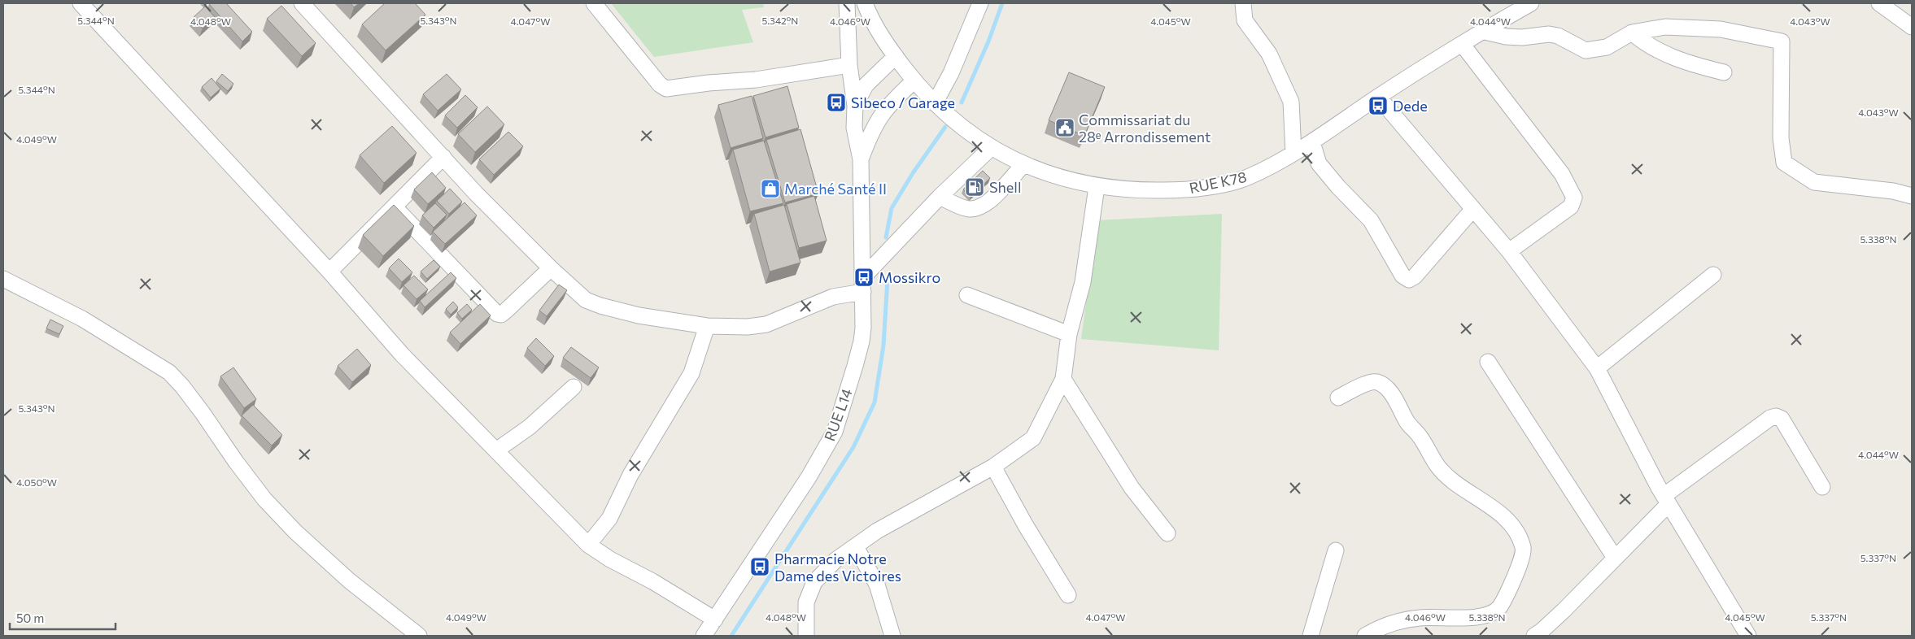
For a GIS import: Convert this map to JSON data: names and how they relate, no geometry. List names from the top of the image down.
{
  "streets": {
    "street": ["RUE K78", "RUE L14"]
  },
  "crossings": [
    ["RUE K78", "RUE L14"]
  ],
  "places": {
    "bus stop": [
      "Sibeco / Garage",
      "Dede",
      "Mossikro",
      "Pharmacie Notre Dame des Victoires"
    ],
    "public building": ["Commissariat du 28ᵉ Arrondissement"],
    "fuel station": ["Shell"],
    "shop": ["Marché Santé II"]
  },
  "scale_bar": "50 m",
  "coordinates": [
    "5.344°N",
    "5.343°N",
    "5.342°N",
    "4.048°W",
    "4.046°W",
    "4.045°W",
    "4.044°W",
    "4.047°W",
    "4.043°W",
    "4.049°W",
    "5.338°N",
    "4.050°W",
    "5.337°N"
  ]
}
